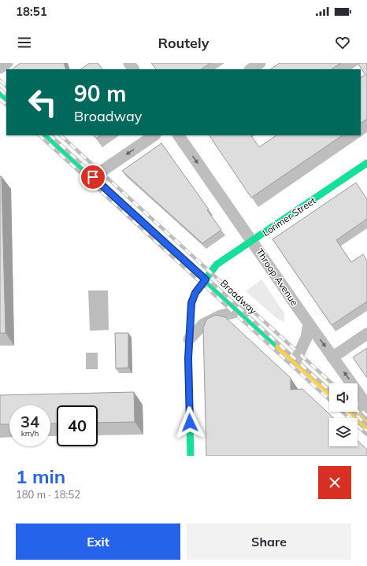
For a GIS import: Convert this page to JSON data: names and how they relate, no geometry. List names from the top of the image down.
{
  "streets": {
    "main road": ["Lorimer Street", "Broadway"],
    "street": ["Throop Avenue"]
  },
  "crossings": [
    ["Lorimer Street", "Throop Avenue"],
    ["Lorimer Street", "Broadway"]
  ],
  "page": {
    "status": "18:51",
    "header": "Routely",
    "turn": ["90 m", "Broadway"],
    "speed": "34 km/h",
    "limit": "40",
    "heading": ["1 min", "180 m · 18:52"],
    "buttons": ["Exit", "Share"]
  }
}
